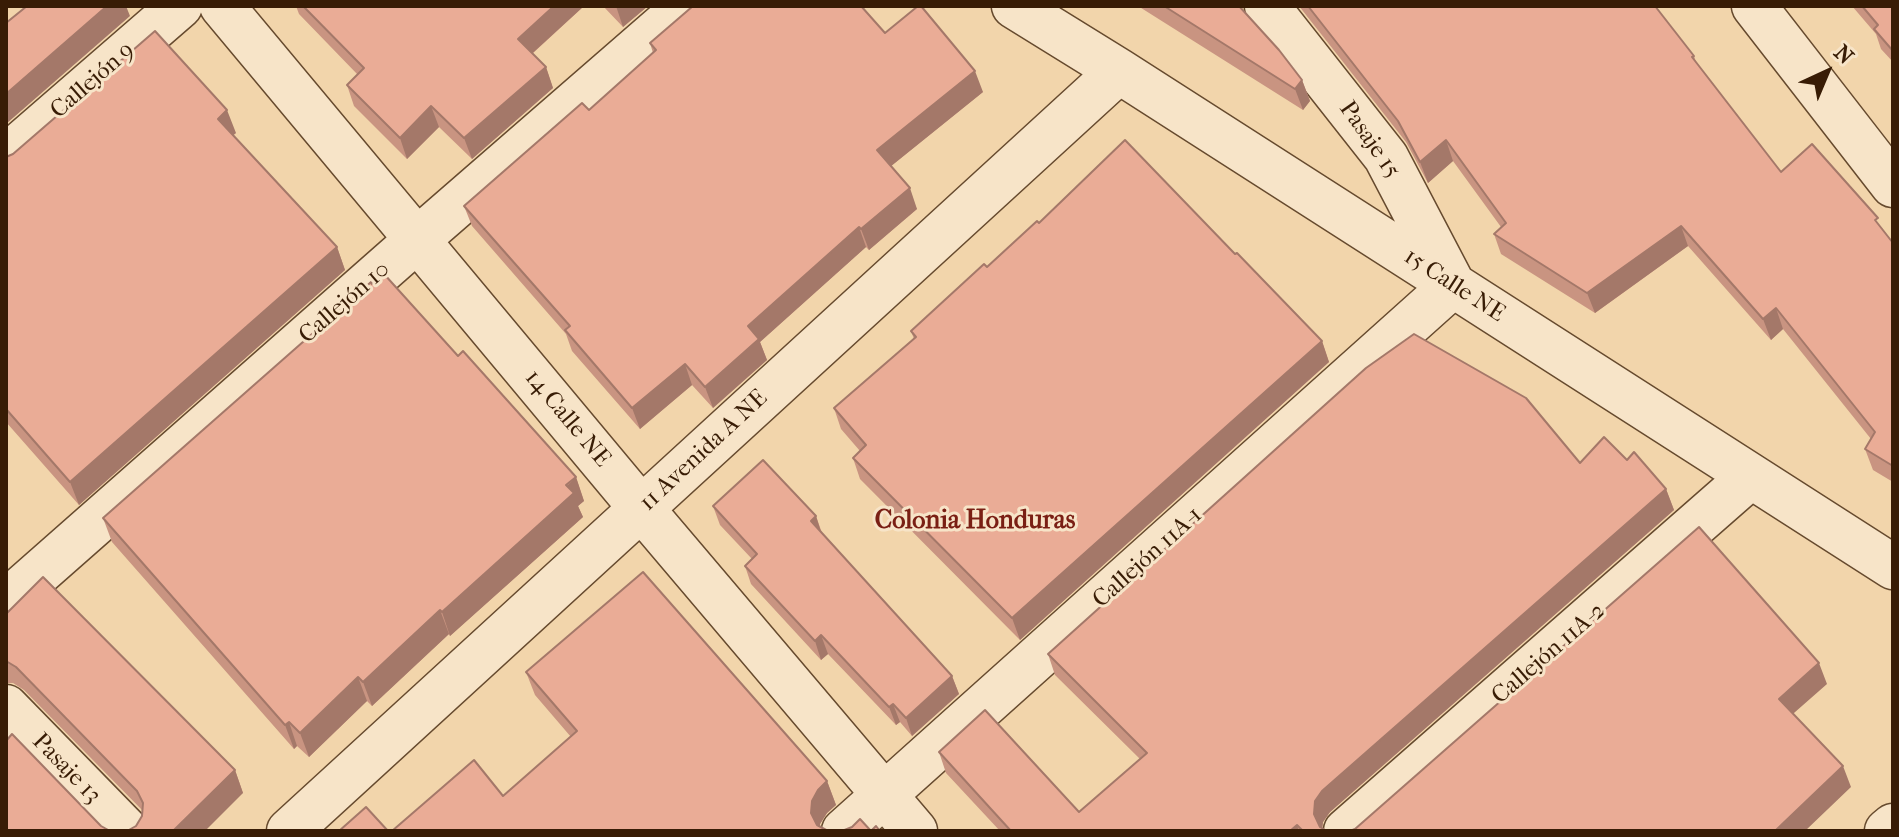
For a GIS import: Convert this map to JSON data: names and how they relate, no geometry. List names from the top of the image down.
{
  "streets": {
    "street": [
      "Callejón 9",
      "Pasaje 15",
      "15 Calle NE",
      "Callejón 10",
      "14 Calle NE",
      "11 Avenida A NE",
      "Callejón 11A-1",
      "Callejón 11A-2",
      "Pasaje 13"
    ]
  },
  "crossings": [
    ["Pasaje 15", "15 Calle NE"],
    ["Pasaje 15", "Callejón 11A-1"],
    ["15 Calle NE", "11 Avenida A NE"],
    ["15 Calle NE", "Callejón 11A-1"],
    ["15 Calle NE", "Callejón 11A-2"],
    ["Callejón 10", "14 Calle NE"],
    ["14 Calle NE", "11 Avenida A NE"],
    ["14 Calle NE", "Callejón 11A-1"]
  ],
  "districts": ["Colonia Honduras"],
  "north": "top right"
}
